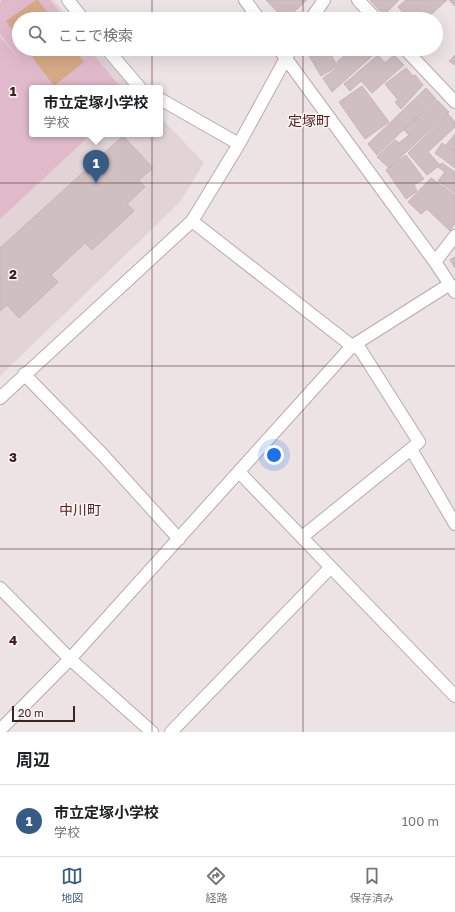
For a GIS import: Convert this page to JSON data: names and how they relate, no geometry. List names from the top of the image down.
{
  "districts": ["定塚町", "中川町"],
  "scale_bar": "20 m",
  "page": {
    "search": "ここで検索",
    "popup": ["市立定塚小学校", "学校"],
    "pins": "1",
    "scale": "20 m",
    "heading": "周辺",
    "list": [
      {
        "mark": "1",
        "name": "市立定塚小学校",
        "note": "学校",
        "value": "100 m"
      }
    ],
    "nav": ["地図", "経路", "保存済み"]
  },
  "grid": {
    "rows": [
      "1",
      "2",
      "3",
      "4"
    ]
  }
}
